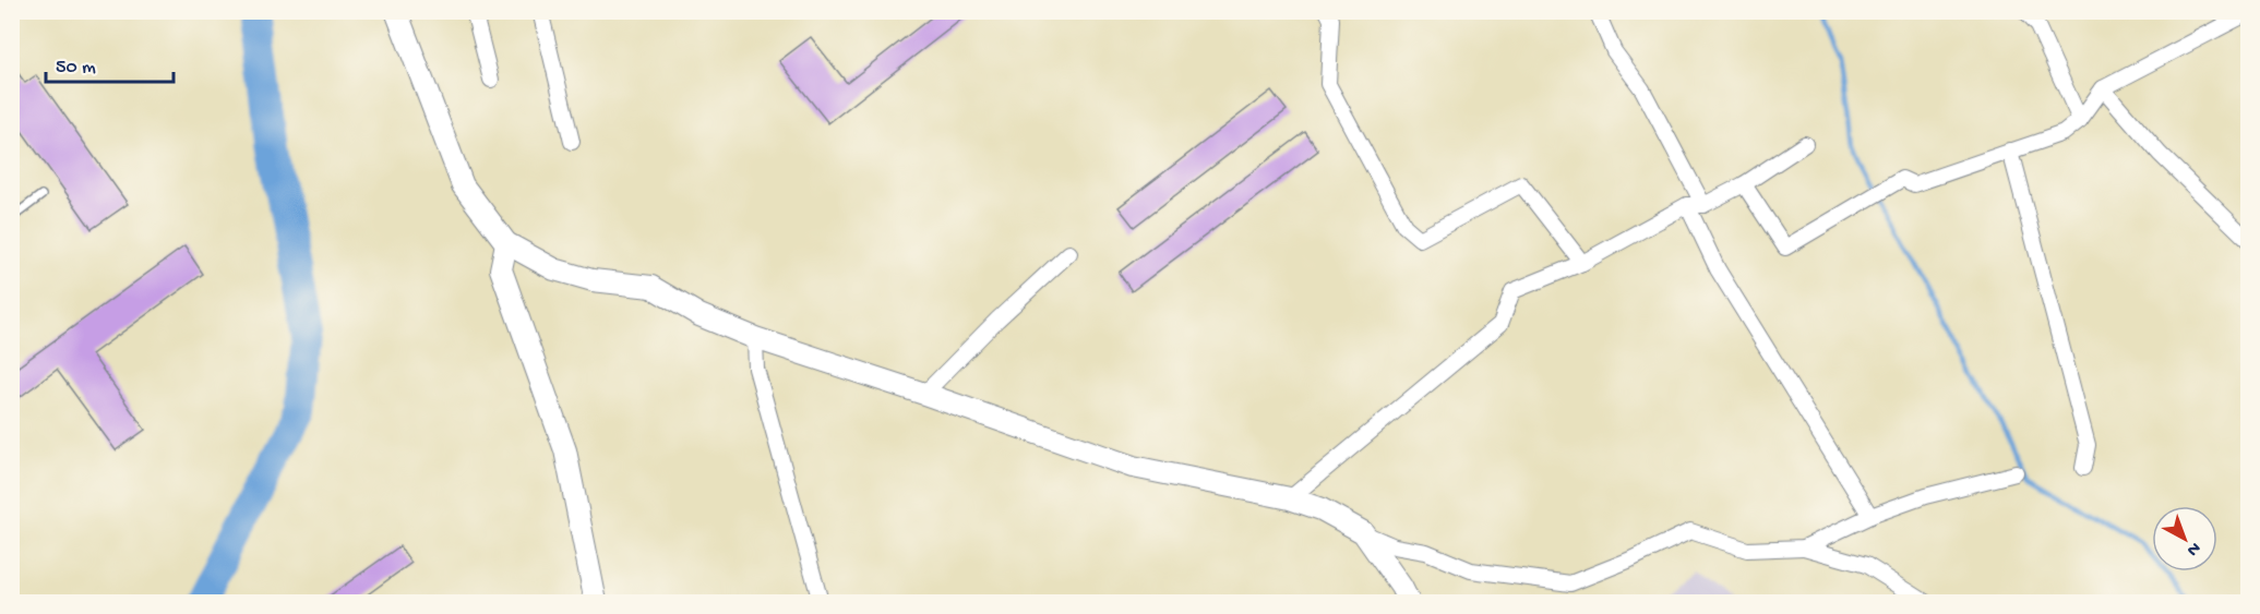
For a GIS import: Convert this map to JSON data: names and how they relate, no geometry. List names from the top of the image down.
{
  "scale_bar": "50 m",
  "north": "bottom right"
}
